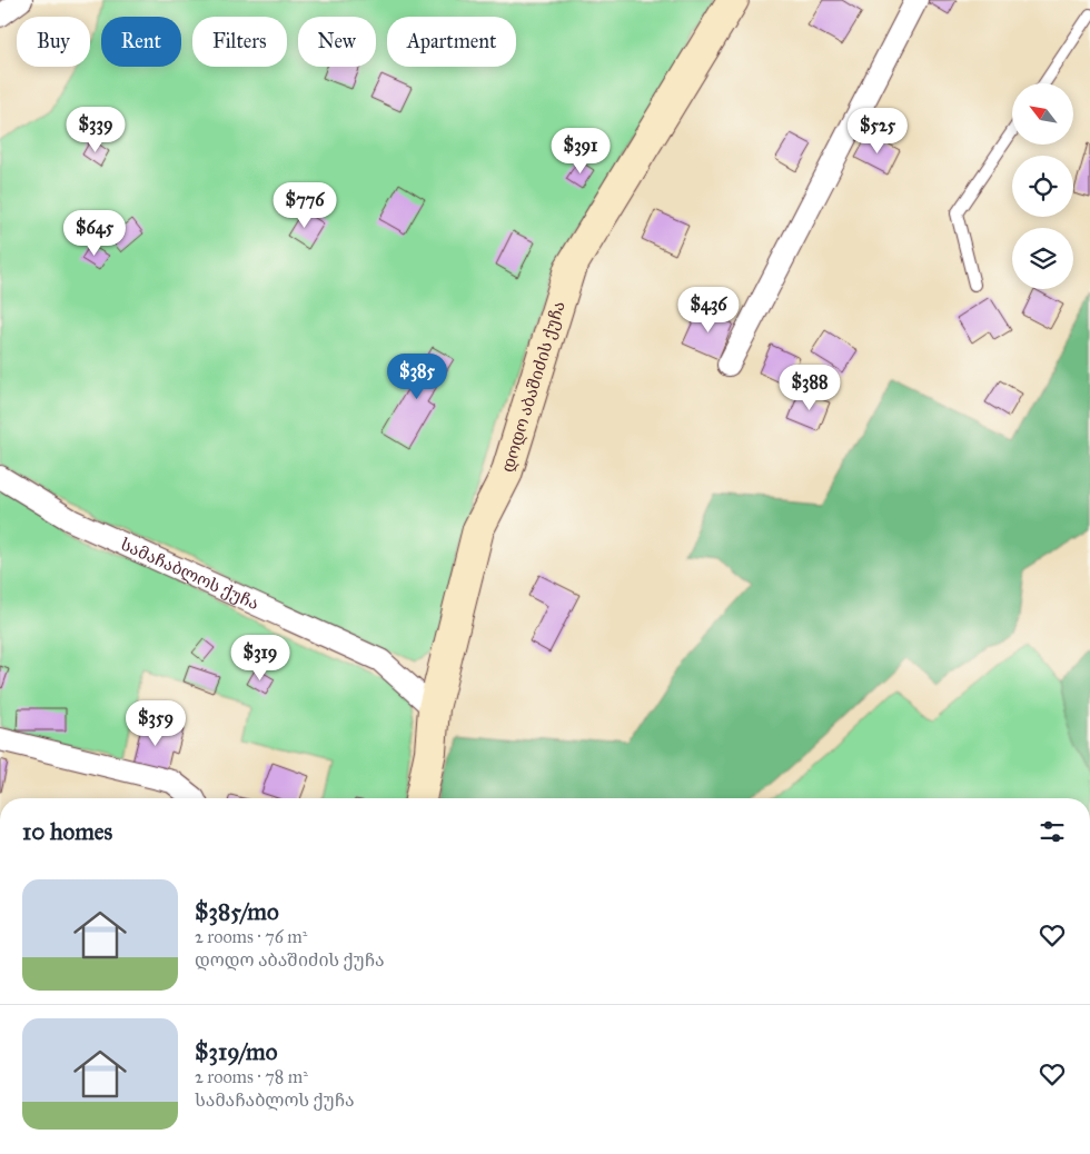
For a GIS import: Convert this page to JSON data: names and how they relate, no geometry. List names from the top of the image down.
{
  "streets": {
    "street": ["დოდო აბაშიძის ქუჩა", "სამაჩაბლოს ქუჩა"]
  },
  "crossings": [
    ["დოდო აბაშიძის ქუჩა", "სამაჩაბლოს ქუჩა"]
  ],
  "north": "top left",
  "page": {
    "chip": [
      "Buy",
      "Rent",
      "Filters",
      "New",
      "Apartment"
    ],
    "price": [
      "$339",
      "$525",
      "$391",
      "$776",
      "$645",
      "$436",
      "$385",
      "$388",
      "$319",
      "$359"
    ],
    "heading": "10 homes",
    "list": [
      {
        "name": "$385/mo",
        "note": "2 rooms · 76 m² · დოდო აბაშიძის ქუჩა"
      },
      {
        "name": "$319/mo",
        "note": "2 rooms · 78 m² · სამაჩაბლოს ქუჩა"
      }
    ]
  }
}
